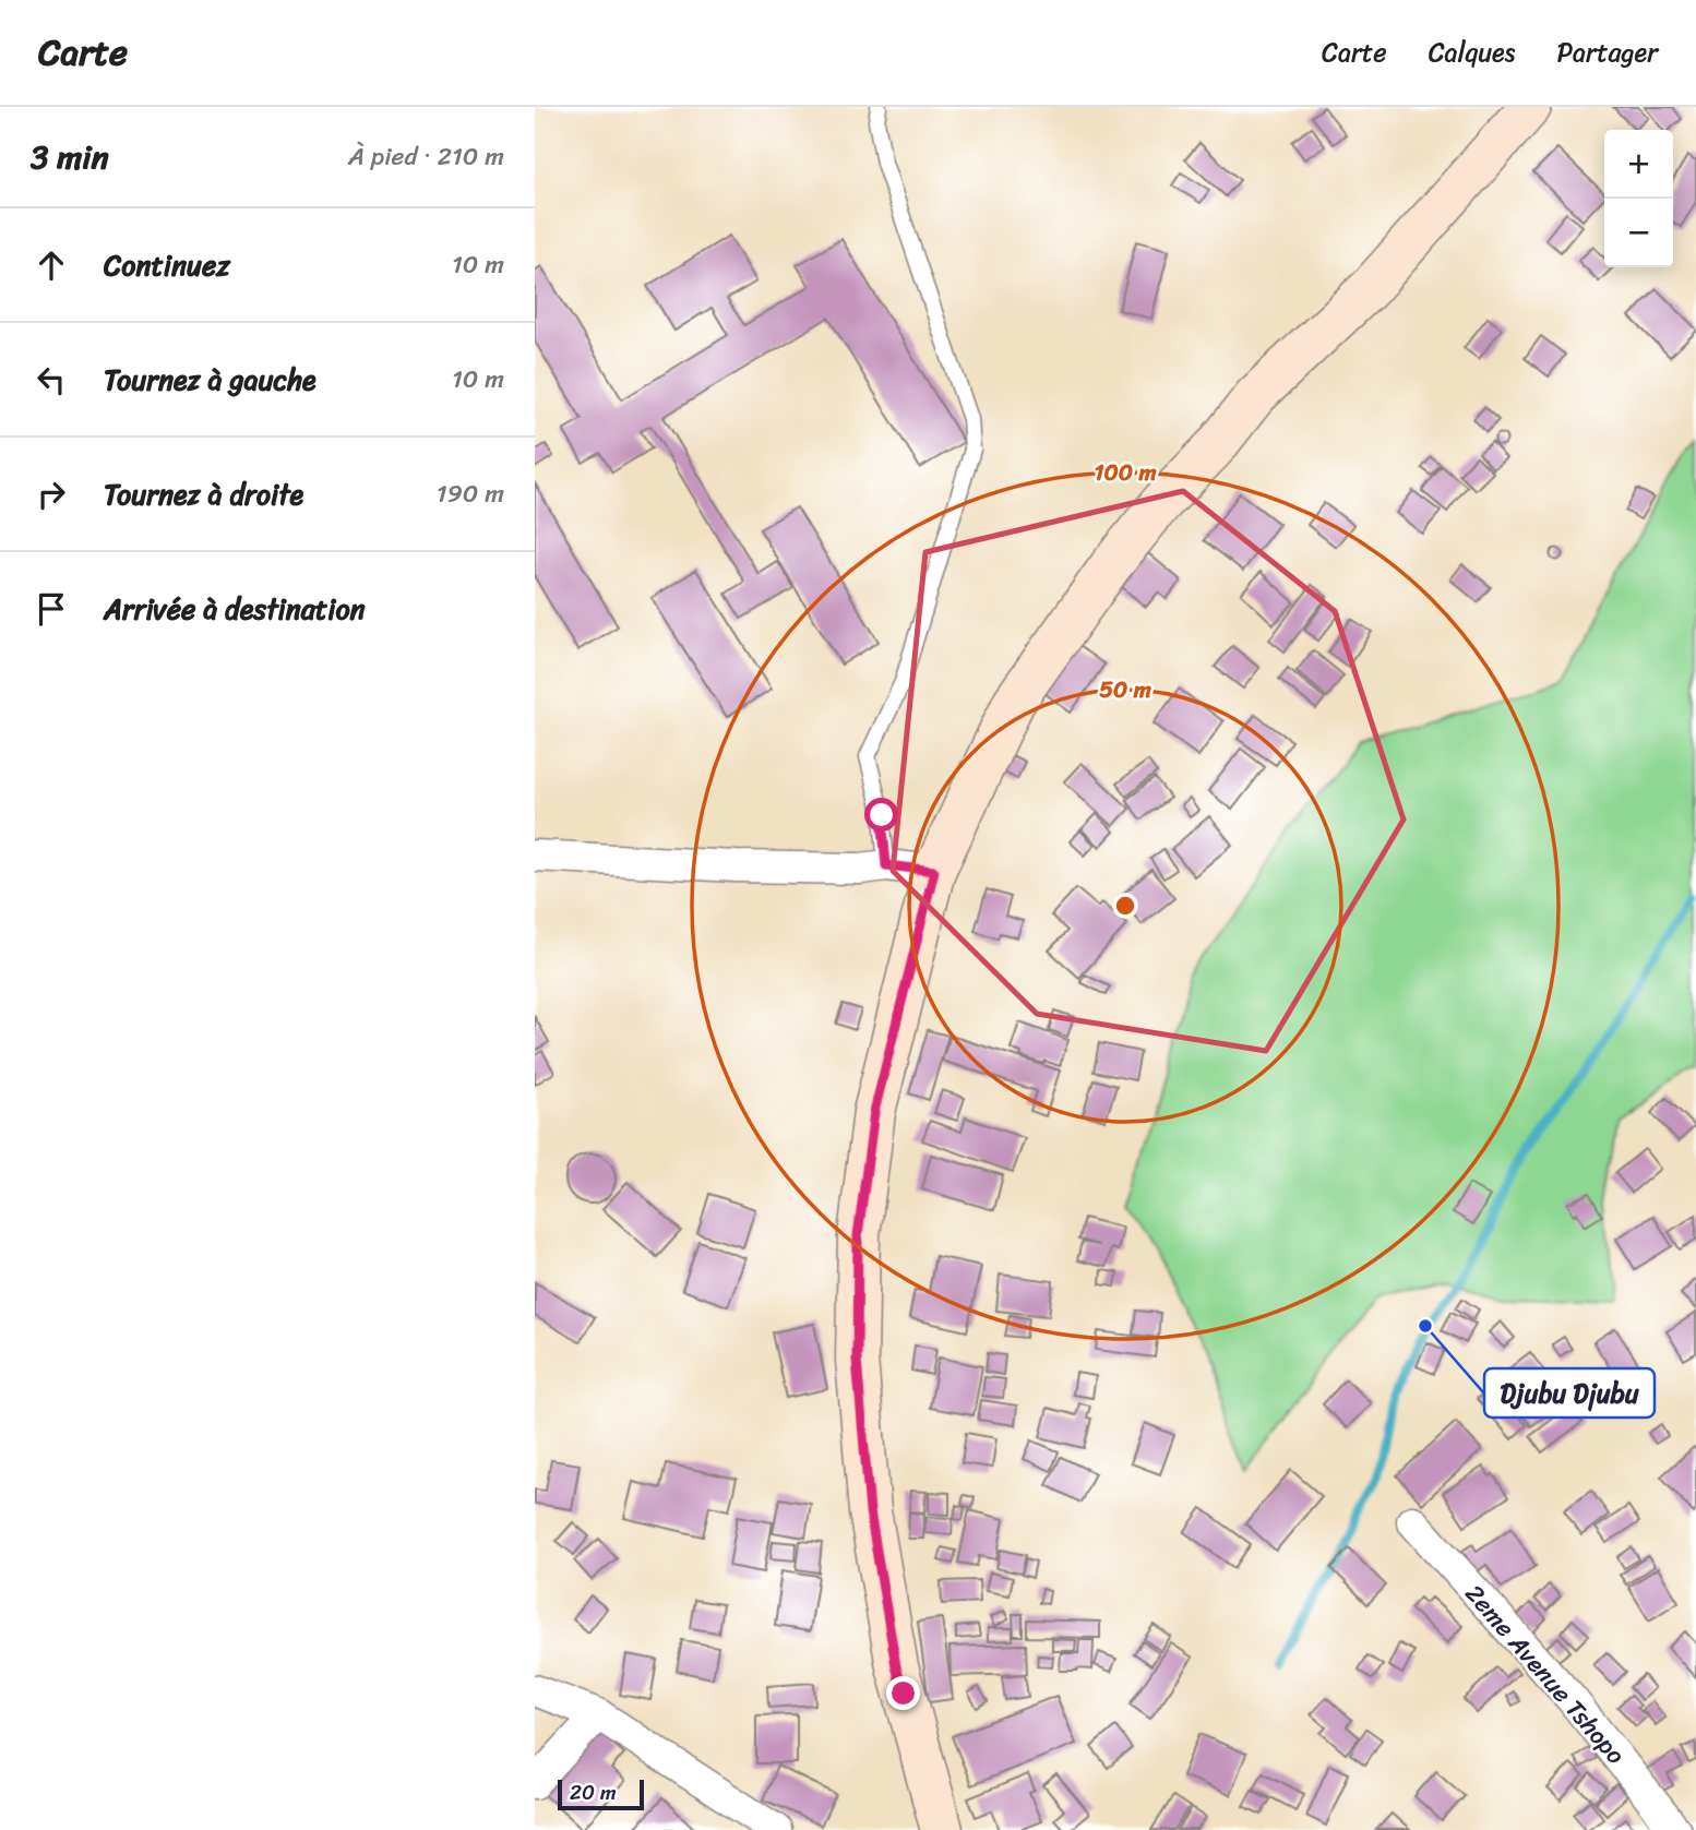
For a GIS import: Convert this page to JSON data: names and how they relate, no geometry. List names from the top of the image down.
{
  "streets": {
    "street": ["2eme Avenue Tshopo"]
  },
  "places": ["Djubu Djubu"],
  "scale_bar": "20 m",
  "page": {
    "header": "Carte",
    "nav": ["Carte", "Calques", "Partager"],
    "heading": ["3 min", "À pied · 210 m"],
    "map_buttons": ["+", "−"],
    "list": [
      ["Continuez", "10 m"],
      ["Tournez à gauche", "10 m"],
      ["Tournez à droite", "190 m"],
      "Arrivée à destination"
    ],
    "scale": "20 m"
  },
  "rings": ["100 m", "50 m"]
}
